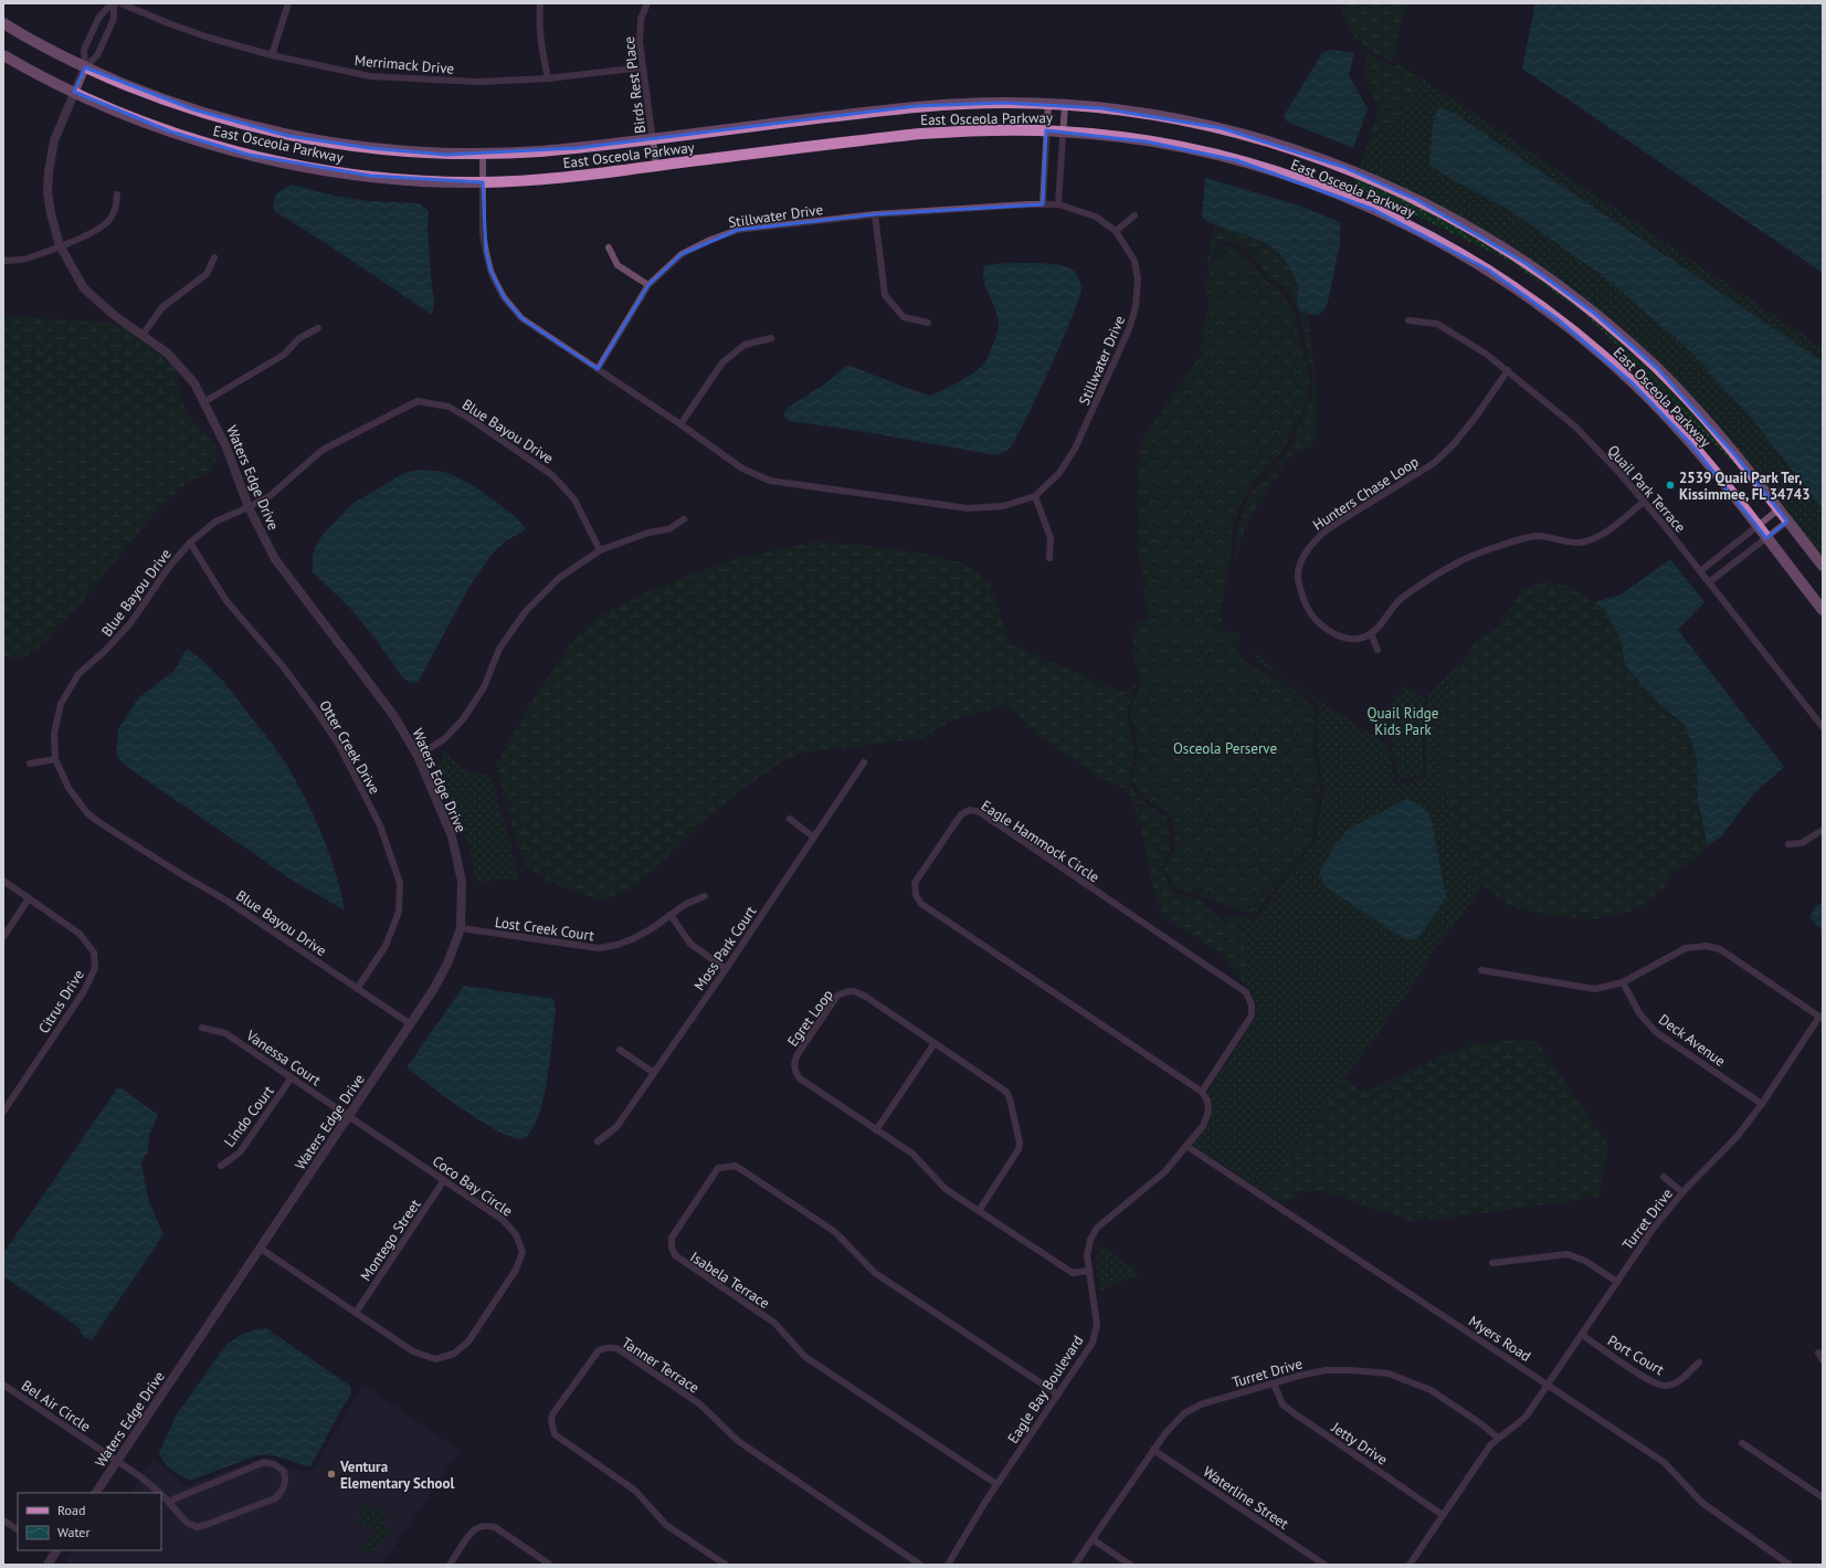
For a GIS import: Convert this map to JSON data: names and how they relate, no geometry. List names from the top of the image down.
{
  "streets": {
    "main road": ["East Osceola Parkway"],
    "street": [
      "Merrimack Drive",
      "Birds Rest Place",
      "Stillwater Drive",
      "Blue Bayou Drive",
      "Waters Edge Drive",
      "Quail Park Terrace",
      "Hunters Chase Loop",
      "Otter Creek Drive",
      "Eagle Hammock Circle",
      "Lost Creek Court",
      "Moss Park Court",
      "Citrus Drive",
      "Egret Loop",
      "Deck Avenue",
      "Vanessa Court",
      "Lindo Court",
      "Coco Bay Circle",
      "Turret Drive",
      "Montego Street",
      "Isabela Terrace",
      "Myers Road",
      "Port Court",
      "Tanner Terrace",
      "Eagle Bay Boulevard",
      "Bel Air Circle",
      "Jetty Drive",
      "Waterline Street"
    ]
  },
  "crossings": [
    ["Merrimack Drive", "Birds Rest Place"],
    ["Birds Rest Place", "East Osceola Parkway"],
    ["East Osceola Parkway", "Stillwater Drive"],
    ["East Osceola Parkway", "Waters Edge Drive"],
    ["Blue Bayou Drive", "Waters Edge Drive"],
    ["Blue Bayou Drive", "Otter Creek Drive"],
    ["Waters Edge Drive", "Lost Creek Court"],
    ["Waters Edge Drive", "Vanessa Court"],
    ["Waters Edge Drive", "Coco Bay Circle"],
    ["Waters Edge Drive", "Bel Air Circle"],
    ["Quail Park Terrace", "Hunters Chase Loop"],
    ["Egret Loop", "Eagle Bay Boulevard"],
    ["Deck Avenue", "Turret Drive"],
    ["Vanessa Court", "Lindo Court"],
    ["Vanessa Court", "Coco Bay Circle"],
    ["Coco Bay Circle", "Montego Street"],
    ["Turret Drive", "Myers Road"],
    ["Turret Drive", "Port Court"],
    ["Turret Drive", "Jetty Drive"],
    ["Turret Drive", "Waterline Street"],
    ["Isabela Terrace", "Eagle Bay Boulevard"],
    ["Myers Road", "Eagle Bay Boulevard"]
  ],
  "parks": ["Quail Ridge Kids Park", "Osceola Perserve"],
  "places": ["2539 Quail Park Ter, Kissimmee, FL 34743", "Ventura Elementary School"],
  "legend": ["Road", "Water"]
}
